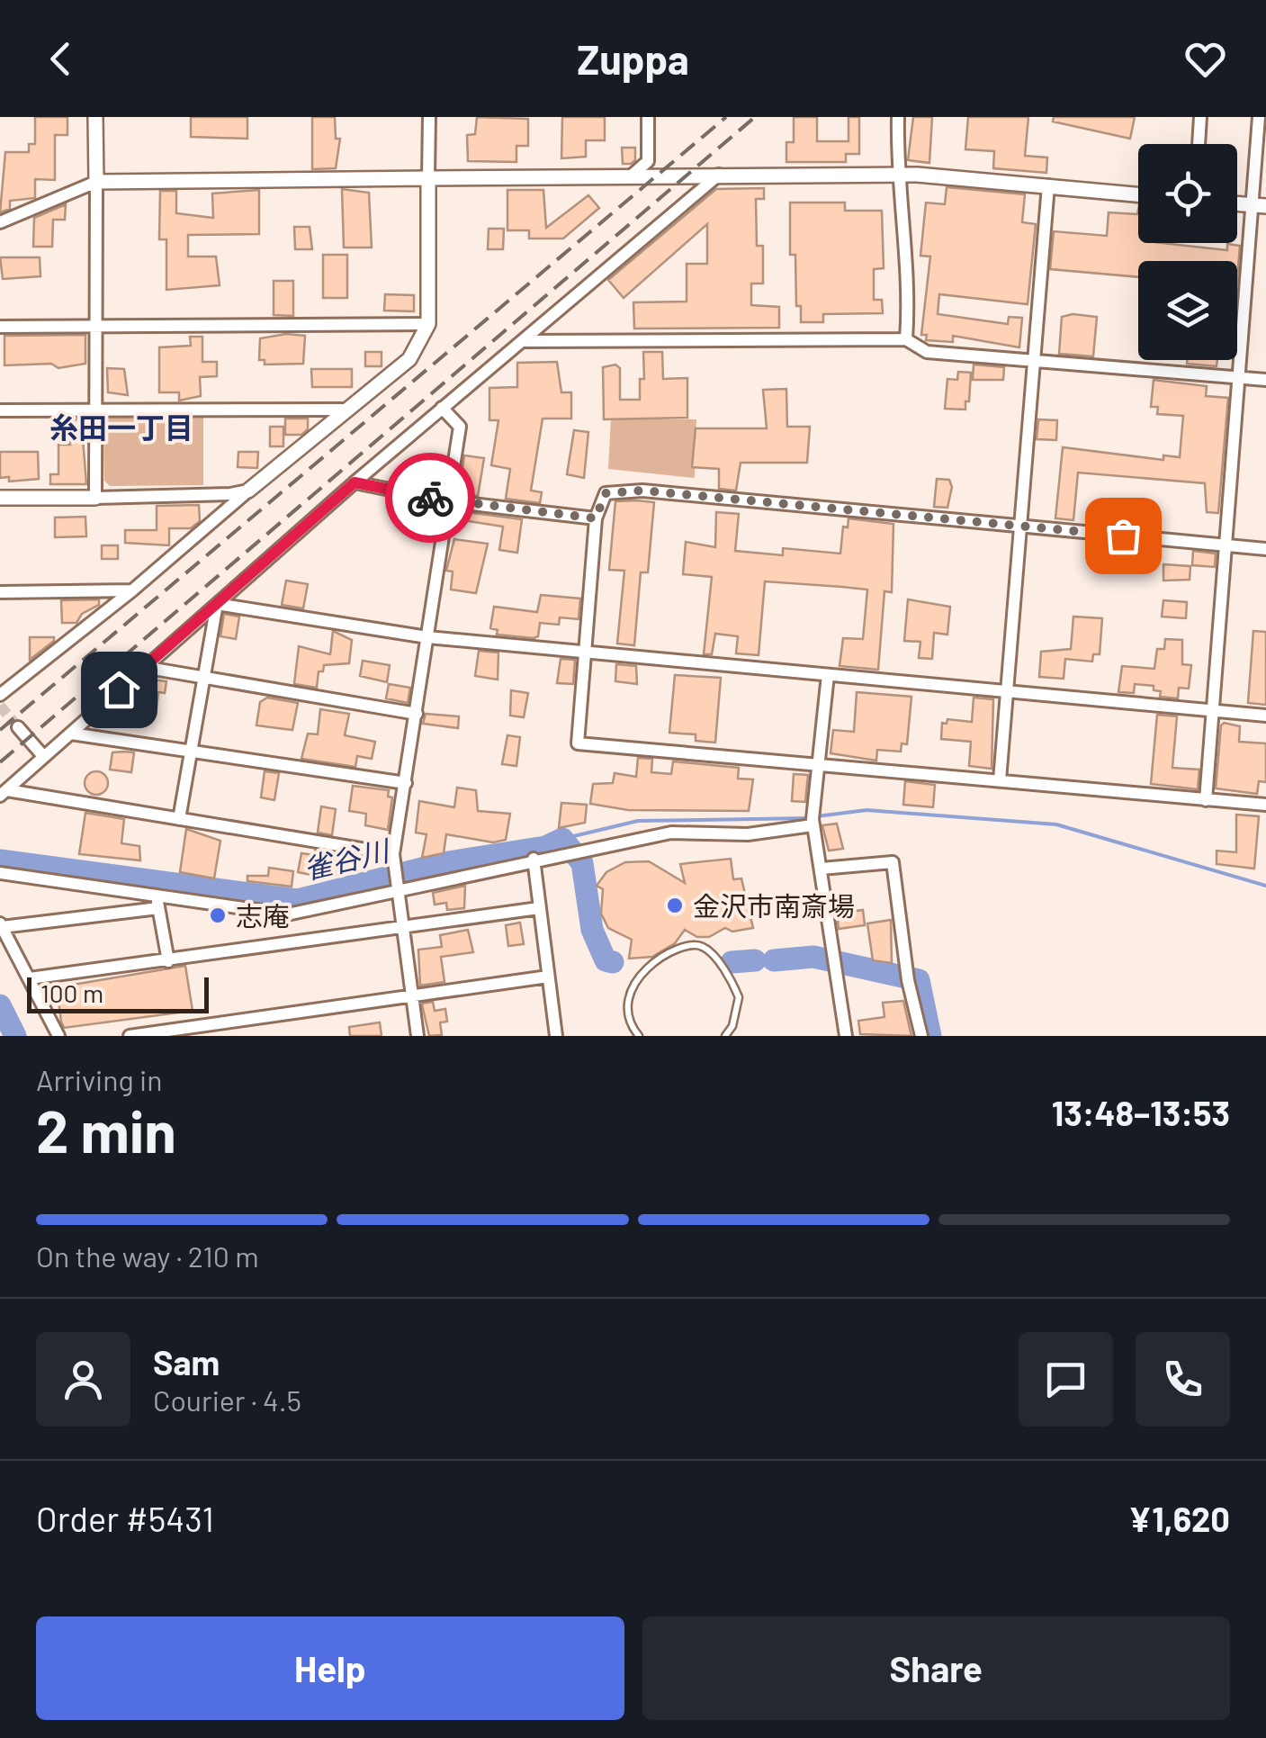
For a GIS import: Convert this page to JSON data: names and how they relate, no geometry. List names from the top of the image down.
{
  "districts": ["糸田一丁目"],
  "water": ["雀谷川"],
  "places": ["金沢市南斎場", "志庵"],
  "scale_bar": "100 m",
  "page": {
    "header": "Zuppa",
    "scale": "100 m",
    "heading": ["2 min", "Arriving in", "13:48–13:53"],
    "panel": [
      "Sam",
      "Courier · 4.5",
      "Order #5431",
      "¥1,620"
    ],
    "bar": "On the way · 210 m",
    "buttons": ["Help", "Share"]
  }
}
